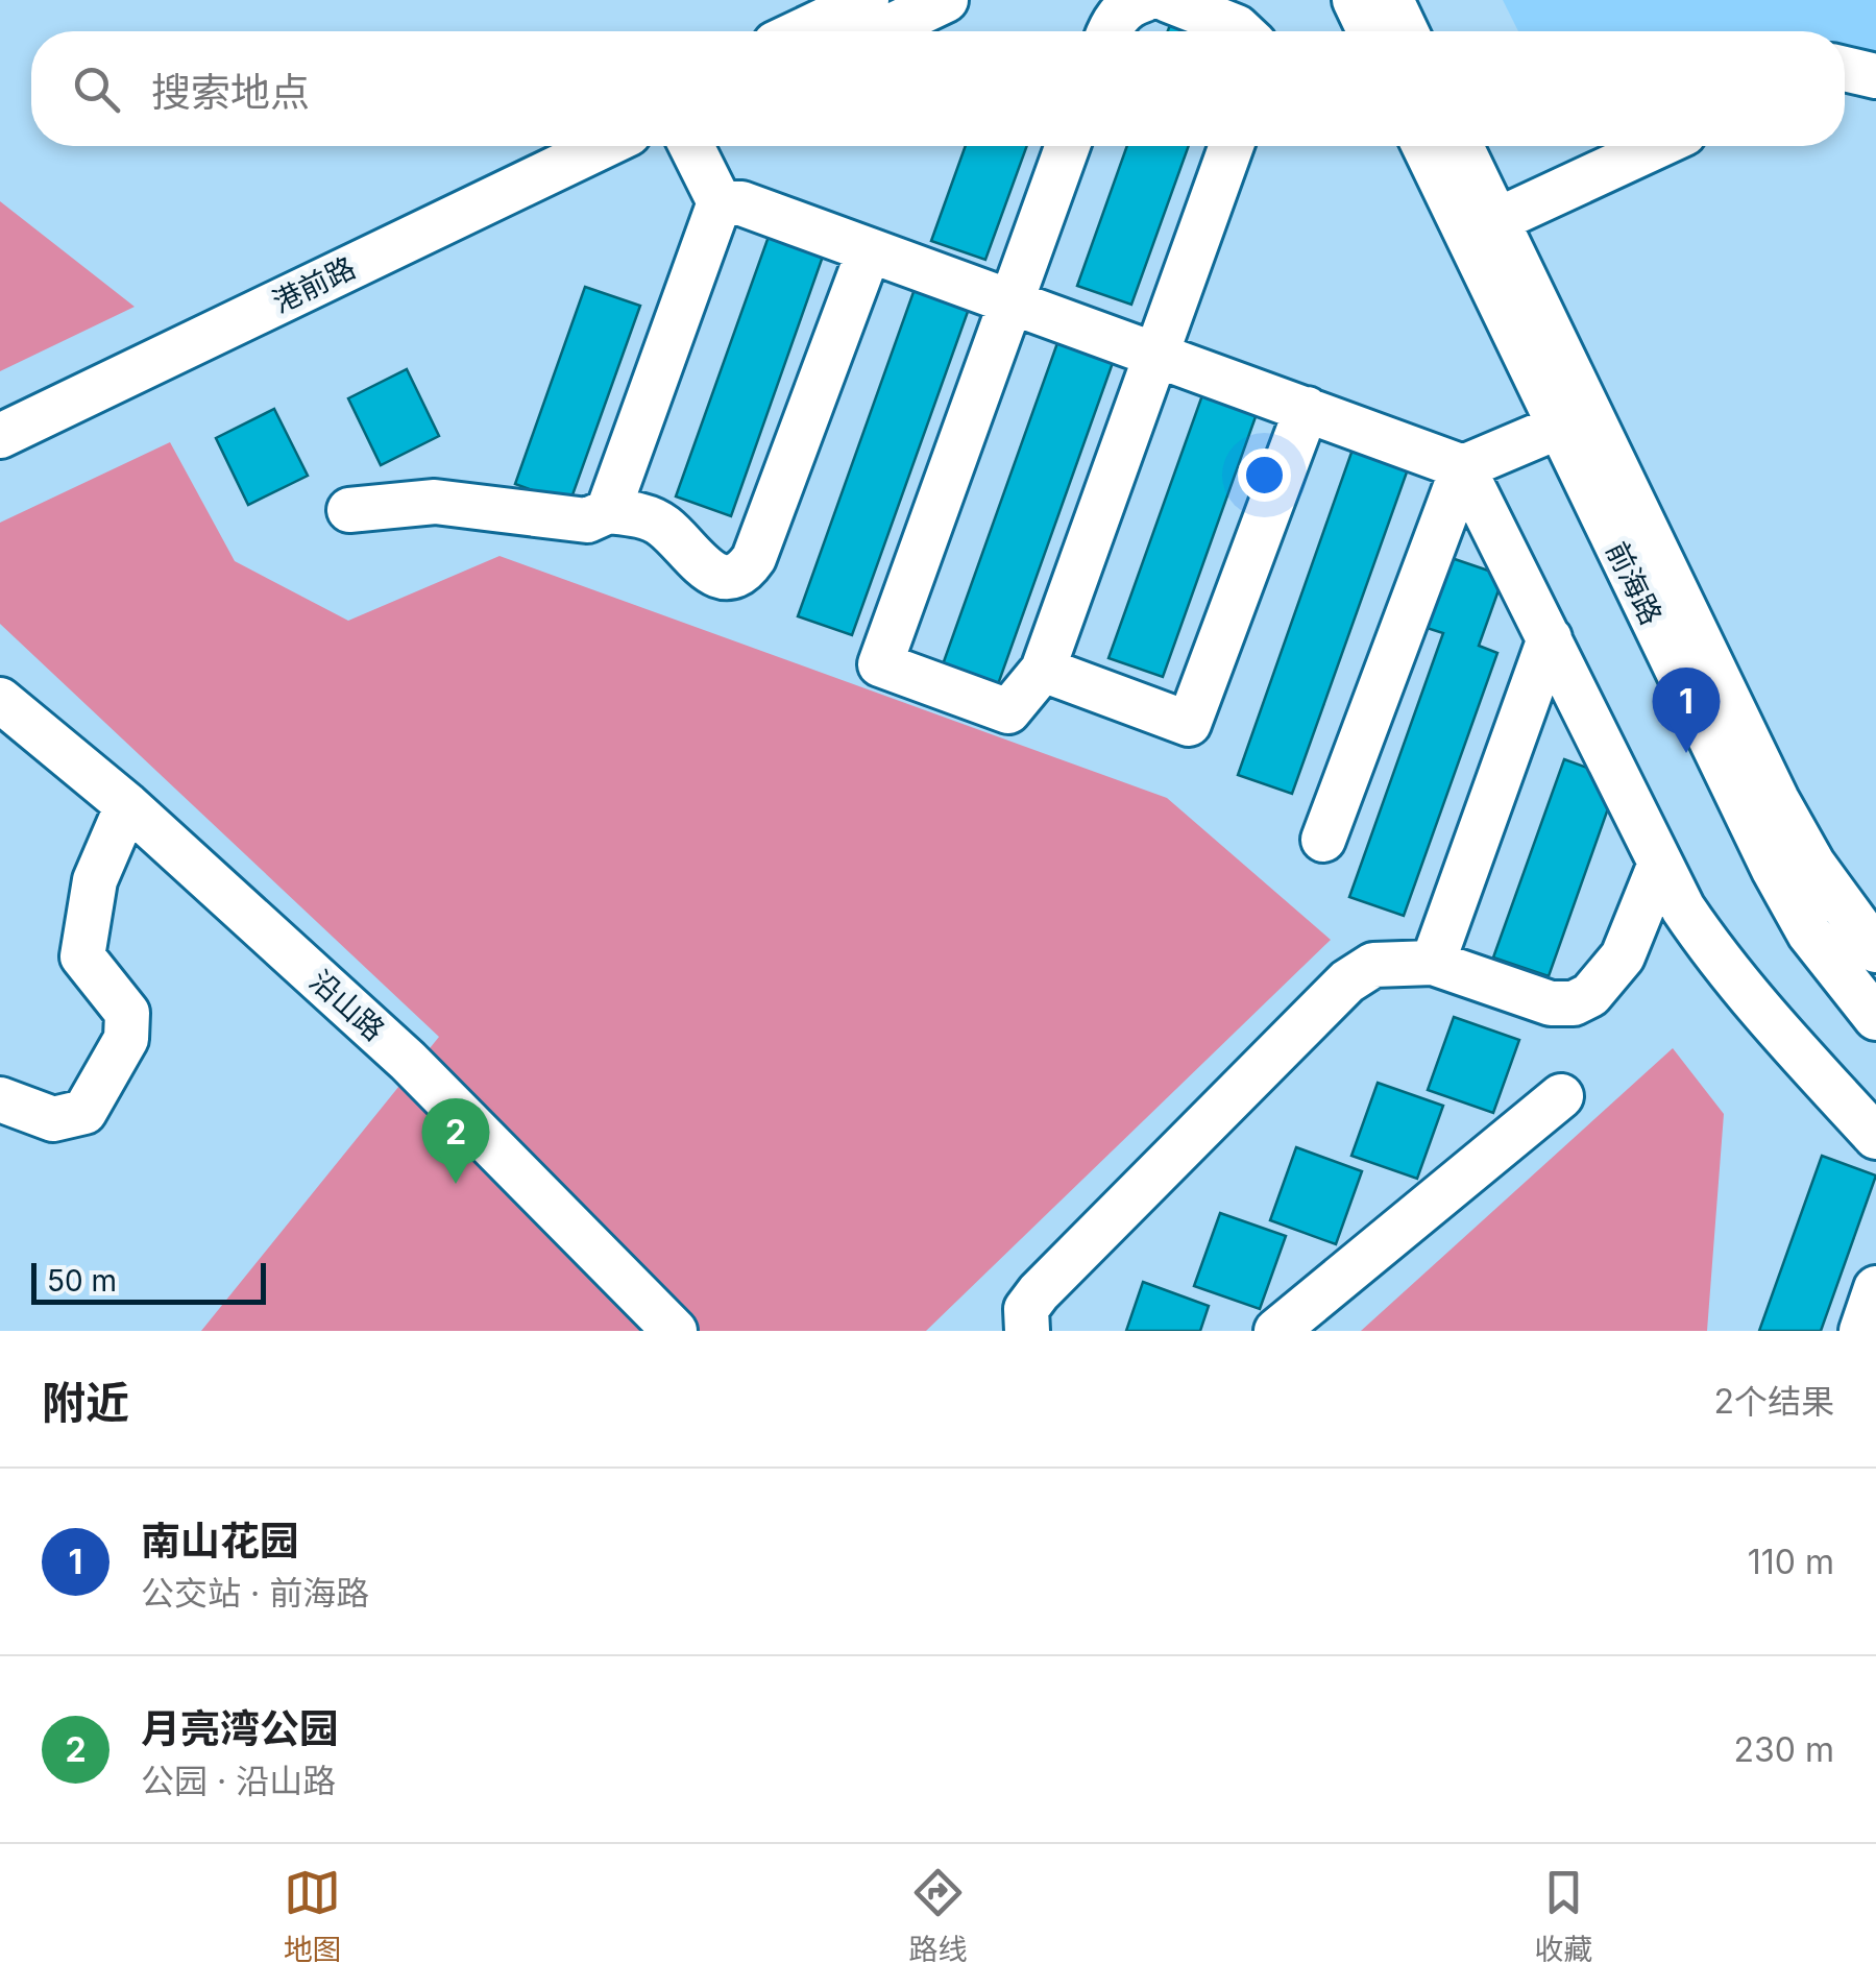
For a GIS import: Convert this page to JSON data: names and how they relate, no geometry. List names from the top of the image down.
{
  "streets": {
    "street": ["港前路", "前海路", "沿山路"]
  },
  "scale_bar": "50 m",
  "page": {
    "search": "搜索地点",
    "pins": ["1", "2"],
    "scale": "50 m",
    "heading": ["附近", "2个结果"],
    "list": [
      {
        "mark": "1",
        "name": "南山花园",
        "note": "公交站 · 前海路",
        "value": "110 m"
      },
      {
        "mark": "2",
        "name": "月亮湾公园",
        "note": "公园 · 沿山路",
        "value": "230 m"
      }
    ],
    "nav": ["地图", "路线", "收藏"]
  }
}
